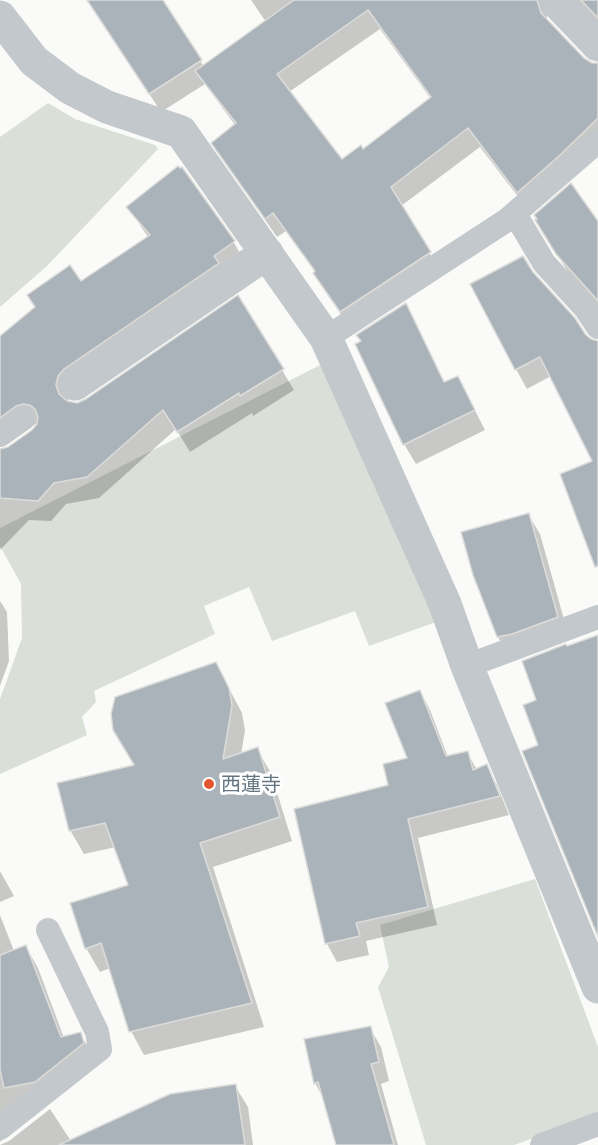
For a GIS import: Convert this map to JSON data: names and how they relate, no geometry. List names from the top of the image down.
{
  "places": ["西蓮寺"]
}
